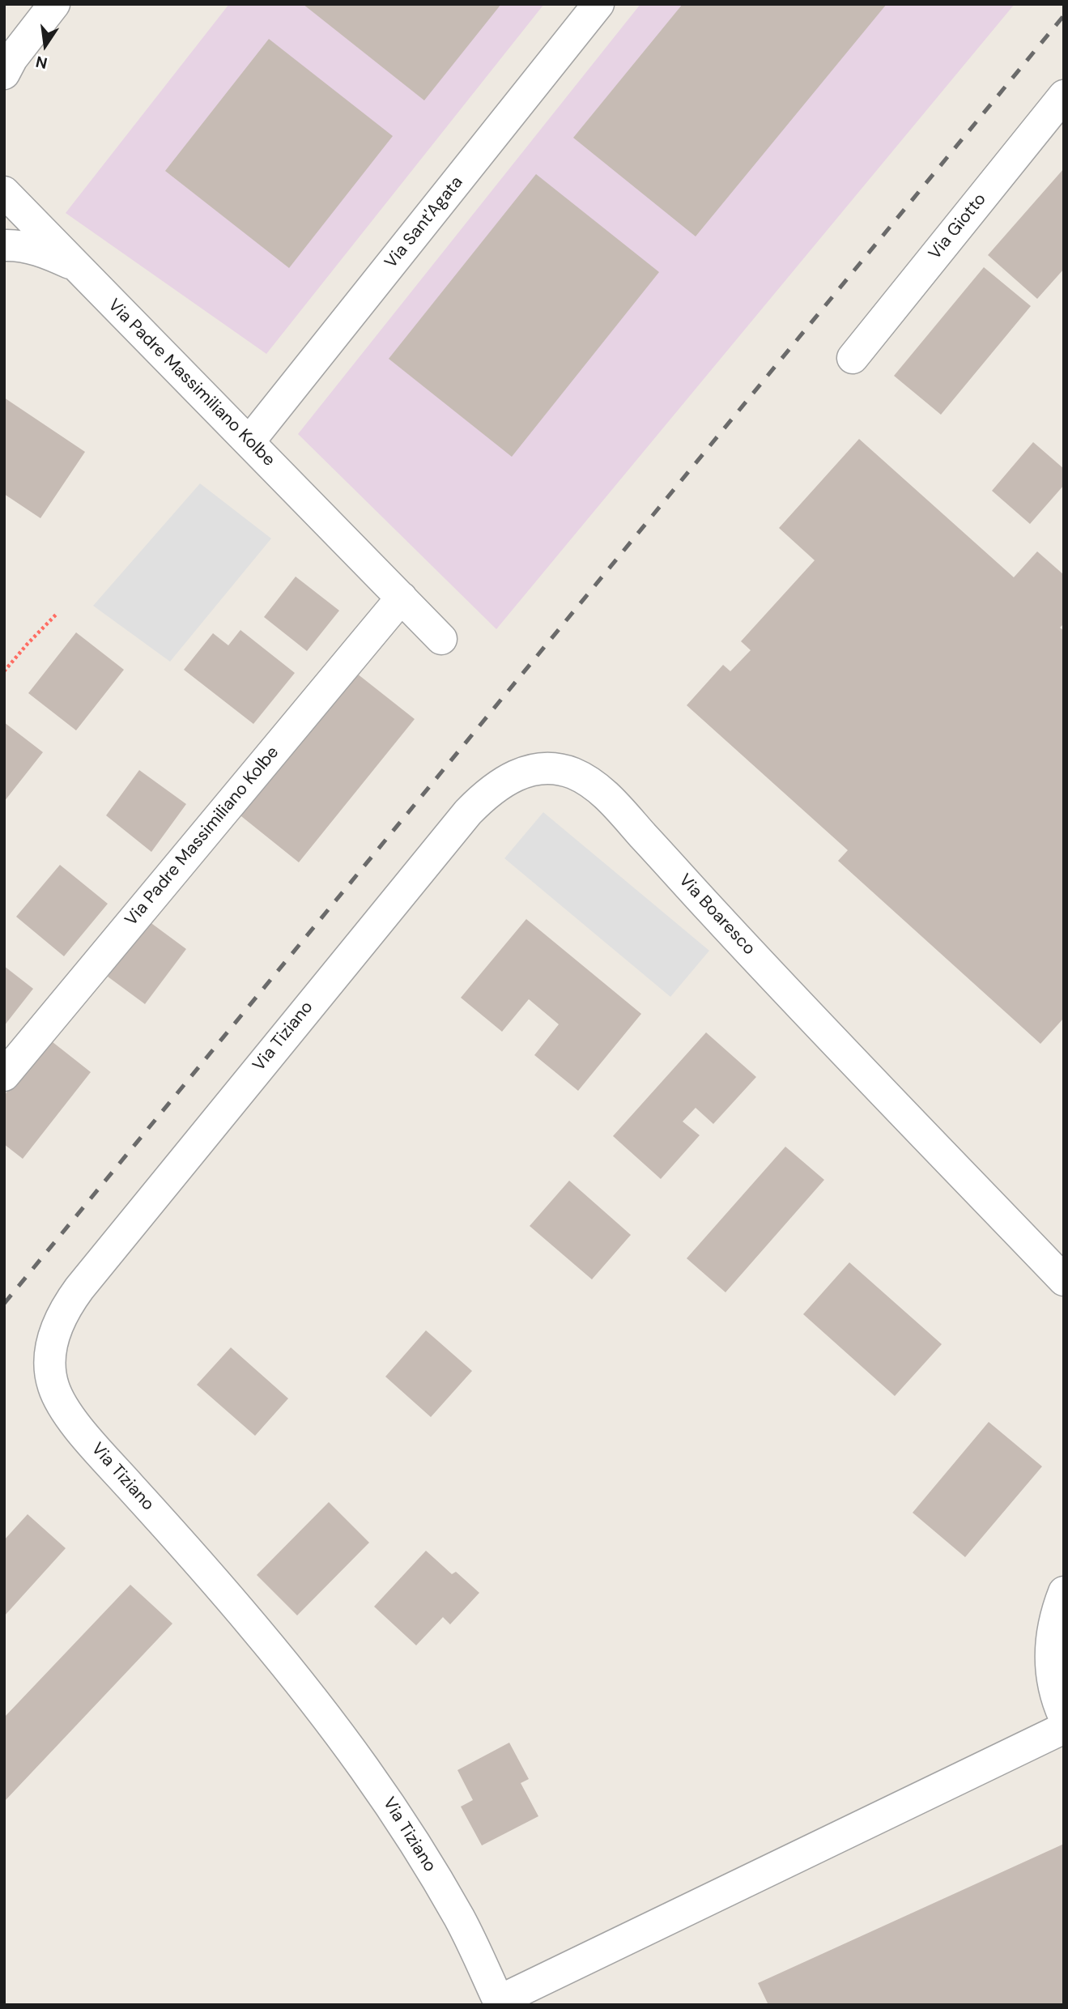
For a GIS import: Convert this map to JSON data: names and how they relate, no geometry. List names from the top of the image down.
{
  "streets": {
    "street": [
      "Via Sant'Agata",
      "Via Giotto",
      "Via Padre Massimiliano Kolbe",
      "Via Boaresco",
      "Via Tiziano"
    ]
  },
  "crossings": [
    ["Via Sant'Agata", "Via Padre Massimiliano Kolbe"],
    ["Via Boaresco", "Via Tiziano"]
  ],
  "north": "bottom"
}
